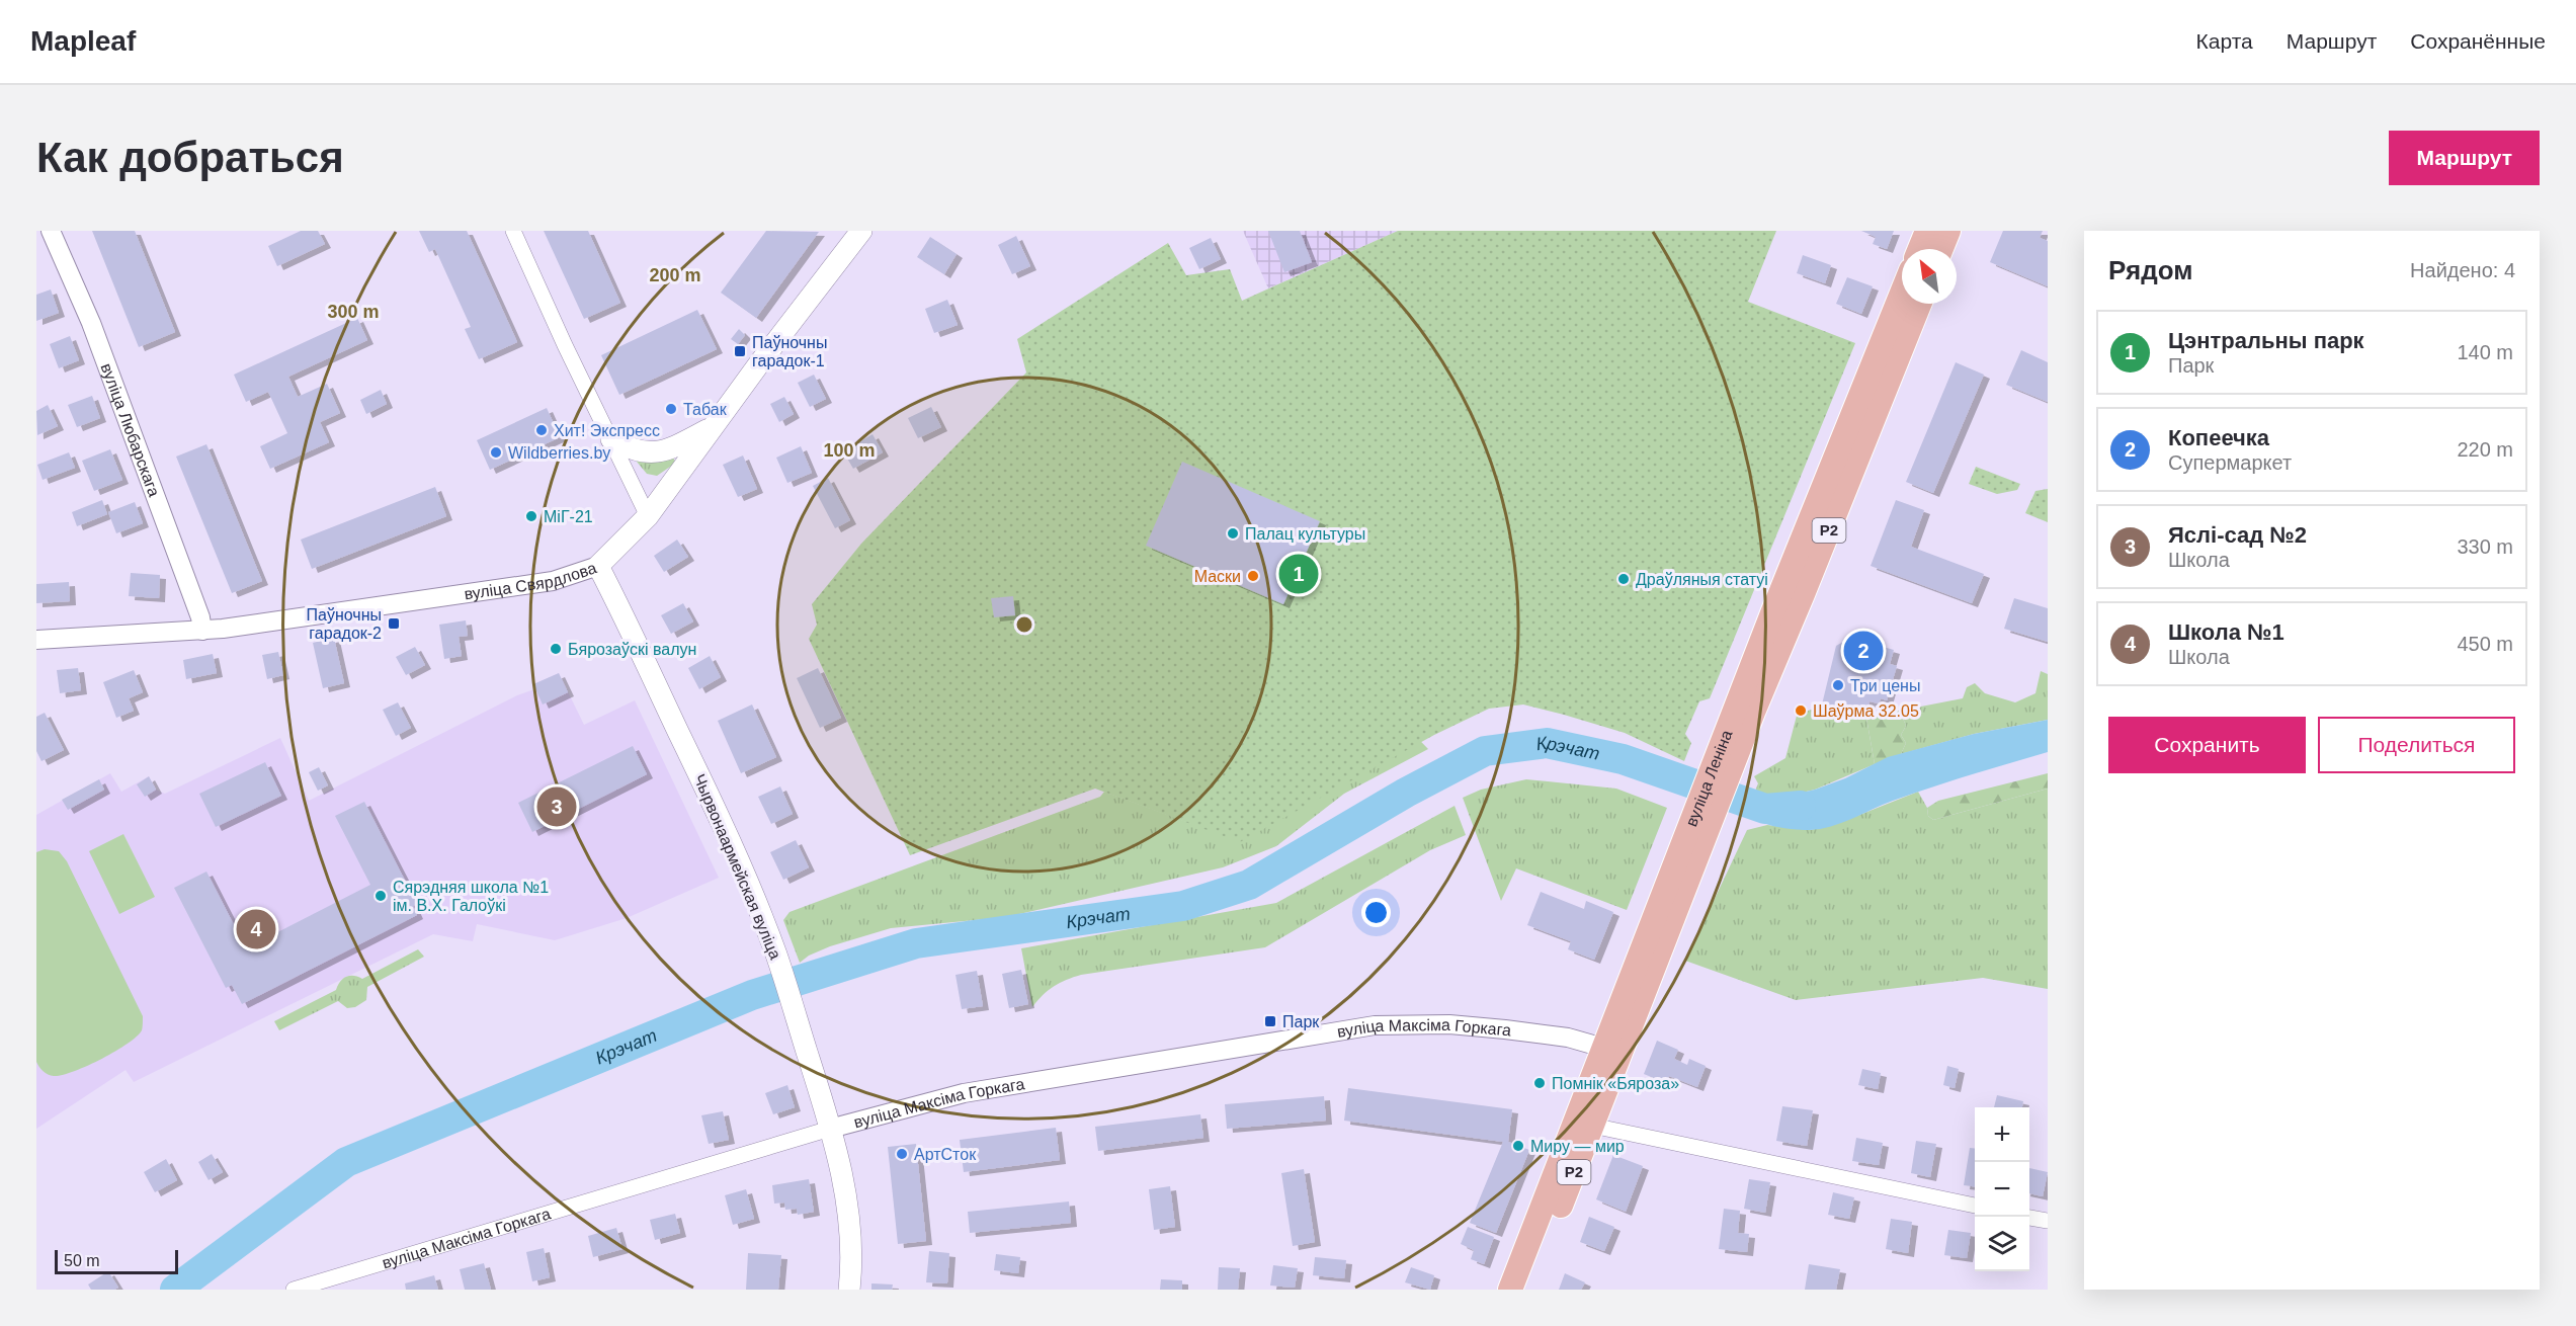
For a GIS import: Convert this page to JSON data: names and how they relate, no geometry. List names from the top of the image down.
{
  "streets": {
    "main road": [
      "Р2",
      "вуліца Свярдлова",
      "вуліца Леніна",
      "Чырвонаармейская вуліца"
    ],
    "street": ["вуліца Любарскага", "вуліца Максіма Горкага"]
  },
  "crossings": [
    ["вуліца Любарскага", "вуліца Свярдлова"],
    ["вуліца Свярдлова", "Чырвонаармейская вуліца"],
    ["вуліца Леніна", "вуліца Максіма Горкага"],
    ["Чырвонаармейская вуліца", "вуліца Максіма Горкага"]
  ],
  "water": ["Крэчат"],
  "places": {
    "transit": ["Паўночны гарадок-1", "Паўночны гарадок-2", "Парк"],
    "other": [
      "Табак",
      "Хит! Экспресс",
      "Wildberries.by",
      "МіГ-21",
      "Палац культуры",
      "Маски",
      "Драўляныя статуі",
      "Бярозаўскі валун",
      "Три цены",
      "Шаўрма 32.05",
      "Сярэдняя школа №1 ім. В.Х. Галоўкі",
      "Помнік «Бяроза»",
      "Миру — мир",
      "АртСток"
    ]
  },
  "scale_bar": "50 m",
  "north": "top left",
  "page": {
    "header": "Mapleaf",
    "nav": ["Карта", "Маршрут", "Сохранённые"],
    "buttons": [
      "Маршрут",
      ["Сохранить", "Поделиться"]
    ],
    "title": "Как добраться",
    "heading": ["Рядом", "Найдено: 4"],
    "list": [
      {
        "mark": "1",
        "name": "Цэнтральны парк",
        "note": "Парк",
        "value": "140 m"
      },
      {
        "mark": "2",
        "name": "Копеечка",
        "note": "Супермаркет",
        "value": "220 m"
      },
      {
        "mark": "3",
        "name": "Яслі-сад №2",
        "note": "Школа",
        "value": "330 m"
      },
      {
        "mark": "4",
        "name": "Школа №1",
        "note": "Школа",
        "value": "450 m"
      }
    ],
    "pins": [
      "1",
      "2",
      "3",
      "4"
    ],
    "map_buttons": ["+", "−"],
    "scale": "50 m"
  },
  "rings": ["200 m", "300 m", "100 m"]
}
